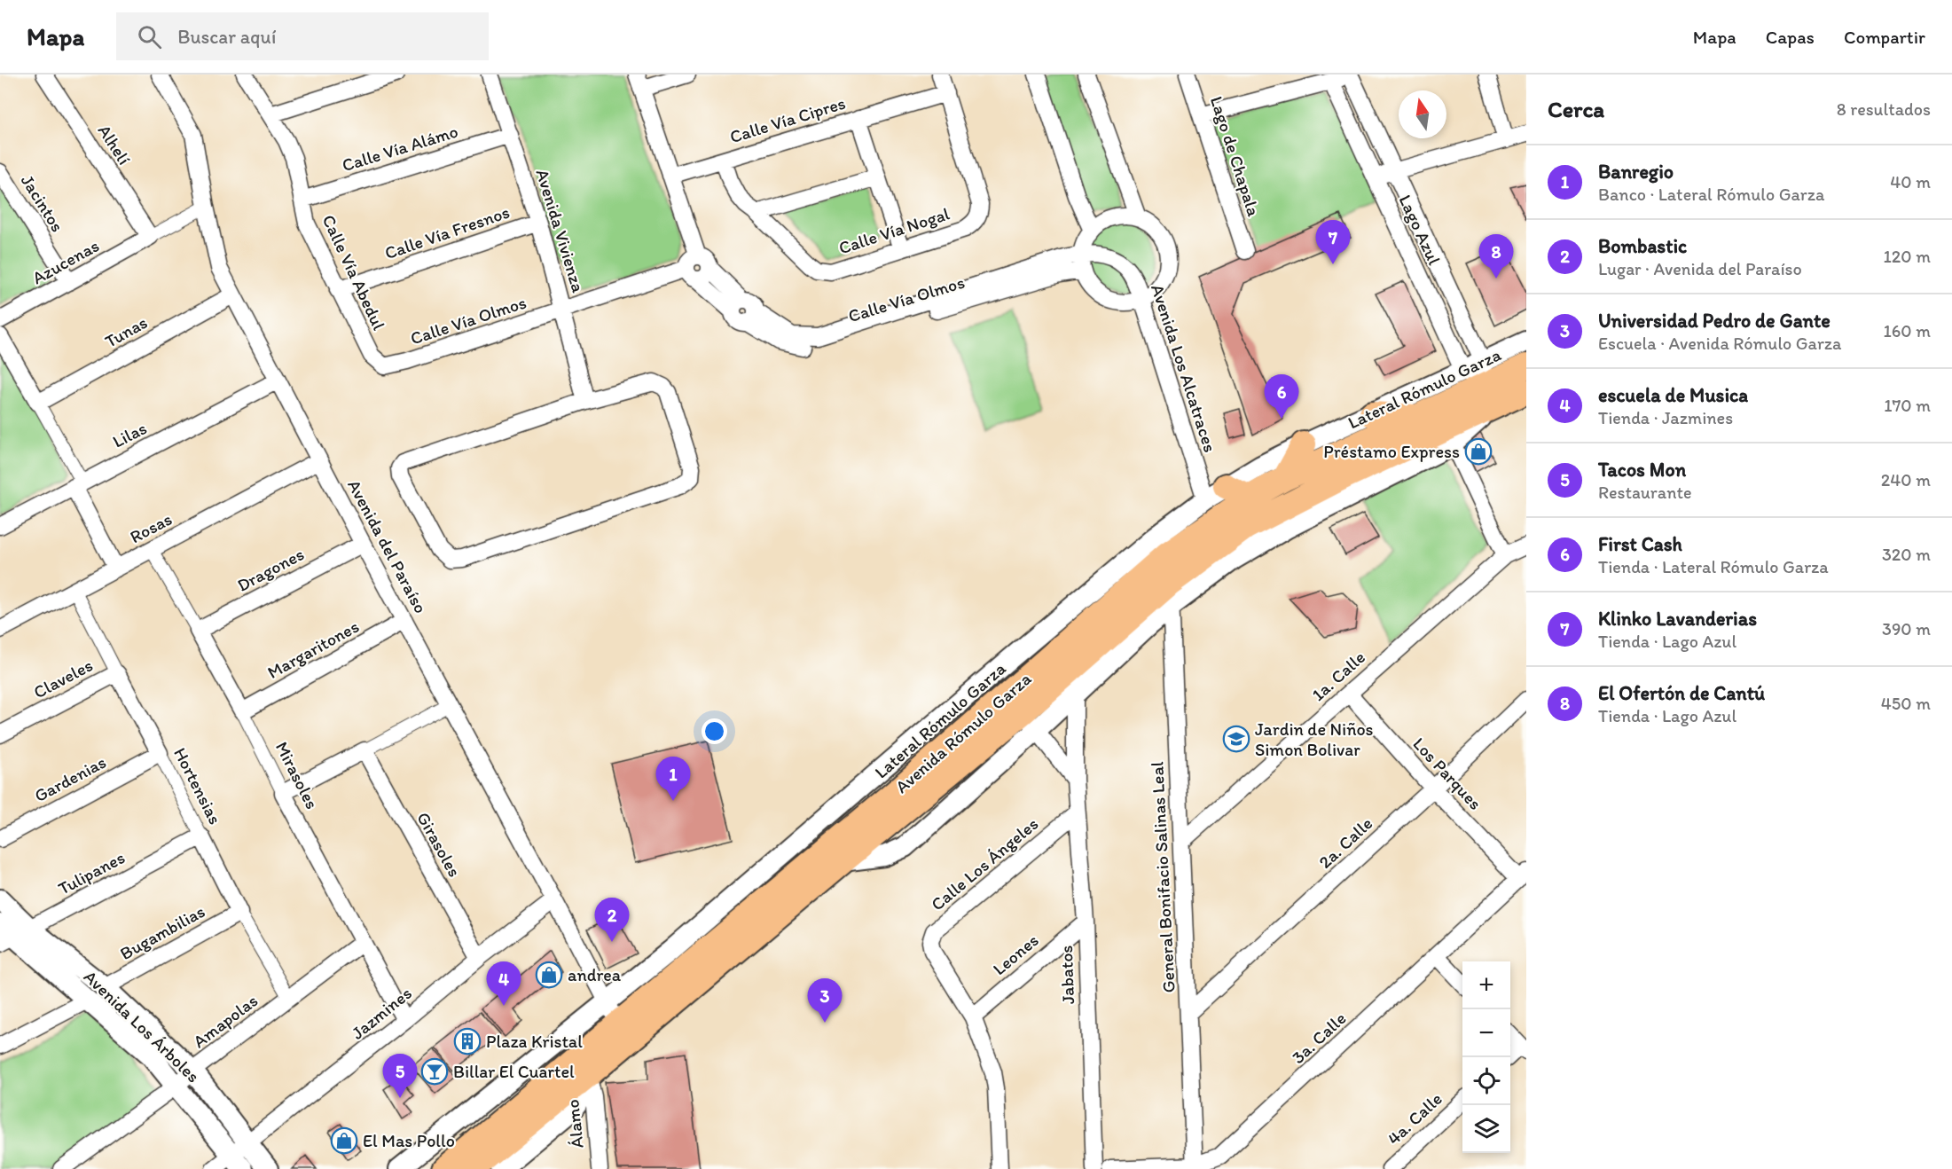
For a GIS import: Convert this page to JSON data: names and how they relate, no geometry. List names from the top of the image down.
{
  "streets": {
    "main road": ["Avenida Rómulo Garza"],
    "street": [
      "Calle Vía Cipres",
      "Alhelí",
      "Calle Vía Alámo",
      "Lago de Chapala",
      "Jacintos",
      "Lago Azul",
      "Avenida Vivienza",
      "Calle Vía Nogal",
      "Calle Vía Fresnos",
      "Azucenas",
      "Calle Vía Abedul",
      "Calle Vía Olmos",
      "Tunas",
      "Avenida Los Alcatraces",
      "Lateral Rómulo Garza",
      "Lilas",
      "Rosas",
      "Avenida del Paraíso",
      "Dragones",
      "Margaritones",
      "1a. Calle",
      "Claveles",
      "Los Parques",
      "Mirasoles",
      "Gardenias",
      "Hortensias",
      "2a. Calle",
      "Girasoles",
      "Calle Los Ángeles",
      "Tulipanes",
      "General Bonifacio Salinas Leal",
      "Bugambilias",
      "Leones",
      "Jabatos",
      "Jazmines",
      "Amapolas",
      "Avenida Los Árboles",
      "3a. Calle",
      "4a. Calle",
      "Álamo"
    ]
  },
  "crossings": [
    ["Calle Vía Cipres", "Calle Vía Nogal"],
    ["Alhelí", "Azucenas"],
    ["Calle Vía Alámo", "Avenida Vivienza"],
    ["Calle Vía Alámo", "Calle Vía Abedul"],
    ["Jacintos", "Azucenas"],
    ["Lago Azul", "Lateral Rómulo Garza"],
    ["Lago Azul", "Avenida Rómulo Garza"],
    ["Avenida Vivienza", "Calle Vía Fresnos"],
    ["Avenida Vivienza", "Calle Vía Olmos"],
    ["Calle Vía Fresnos", "Calle Vía Abedul"],
    ["Calle Vía Abedul", "Calle Vía Olmos"],
    ["Calle Vía Olmos", "Avenida Los Alcatraces"],
    ["Tunas", "Avenida del Paraíso"],
    ["Avenida Los Alcatraces", "Lateral Rómulo Garza"],
    ["Lateral Rómulo Garza", "Avenida del Paraíso"],
    ["Lateral Rómulo Garza", "Avenida Rómulo Garza"],
    ["Lateral Rómulo Garza", "General Bonifacio Salinas Leal"],
    ["Lateral Rómulo Garza", "Jabatos"],
    ["Lilas", "Avenida del Paraíso"],
    ["Rosas", "Avenida del Paraíso"],
    ["Rosas", "Mirasoles"],
    ["Rosas", "Hortensias"],
    ["Avenida del Paraíso", "Dragones"],
    ["Avenida del Paraíso", "Margaritones"],
    ["Avenida del Paraíso", "Avenida Rómulo Garza"],
    ["Avenida del Paraíso", "Jazmines"],
    ["Dragones", "Mirasoles"],
    ["Margaritones", "Mirasoles"],
    ["1a. Calle", "Los Parques"],
    ["1a. Calle", "General Bonifacio Salinas Leal"],
    ["Claveles", "Hortensias"],
    ["Avenida Rómulo Garza", "General Bonifacio Salinas Leal"],
    ["Avenida Rómulo Garza", "Jabatos"],
    ["Avenida Rómulo Garza", "Álamo"],
    ["Los Parques", "2a. Calle"],
    ["Los Parques", "3a. Calle"],
    ["Mirasoles", "Jazmines"],
    ["Mirasoles", "Amapolas"],
    ["Gardenias", "Hortensias"],
    ["Hortensias", "Tulipanes"],
    ["Hortensias", "Bugambilias"],
    ["Hortensias", "Amapolas"],
    ["2a. Calle", "General Bonifacio Salinas Leal"],
    ["Girasoles", "Jazmines"],
    ["Calle Los Ángeles", "Leones"],
    ["Calle Los Ángeles", "Jabatos"],
    ["Tulipanes", "Avenida Los Árboles"],
    ["General Bonifacio Salinas Leal", "3a. Calle"],
    ["Bugambilias", "Avenida Los Árboles"],
    ["Leones", "Jabatos"],
    ["Jazmines", "Avenida Los Árboles"],
    ["Amapolas", "Avenida Los Árboles"]
  ],
  "places": {
    "shop": ["Préstamo Express", "andrea", "El Mas Pollo"],
    "school or university": ["Jardin de Niños Simon Bolivar"],
    "building": ["Plaza Kristal"],
    "bar": ["Billar El Cuartel"]
  },
  "north": "top",
  "page": {
    "header": "Mapa",
    "search": "Buscar aquí",
    "nav": ["Mapa", "Capas", "Compartir"],
    "heading": ["Cerca", "8 resultados"],
    "list": [
      {
        "mark": "1",
        "name": "Banregio",
        "note": "Banco · Lateral Rómulo Garza",
        "value": "40 m"
      },
      {
        "mark": "2",
        "name": "Bombastic",
        "note": "Lugar · Avenida del Paraíso",
        "value": "120 m"
      },
      {
        "mark": "3",
        "name": "Universidad Pedro de Gante",
        "note": "Escuela · Avenida Rómulo Garza",
        "value": "160 m"
      },
      {
        "mark": "4",
        "name": "escuela de Musica",
        "note": "Tienda · Jazmines",
        "value": "170 m"
      },
      {
        "mark": "5",
        "name": "Tacos Mon",
        "note": "Restaurante",
        "value": "240 m"
      },
      {
        "mark": "6",
        "name": "First Cash",
        "note": "Tienda · Lateral Rómulo Garza",
        "value": "320 m"
      },
      {
        "mark": "7",
        "name": "Klinko Lavanderias",
        "note": "Tienda · Lago Azul",
        "value": "390 m"
      },
      {
        "mark": "8",
        "name": "El Ofertón de Cantú",
        "note": "Tienda · Lago Azul",
        "value": "450 m"
      }
    ],
    "pins": [
      "7",
      "8",
      "6",
      "1",
      "2",
      "4",
      "3",
      "5"
    ],
    "map_buttons": ["+", "−"]
  }
}
